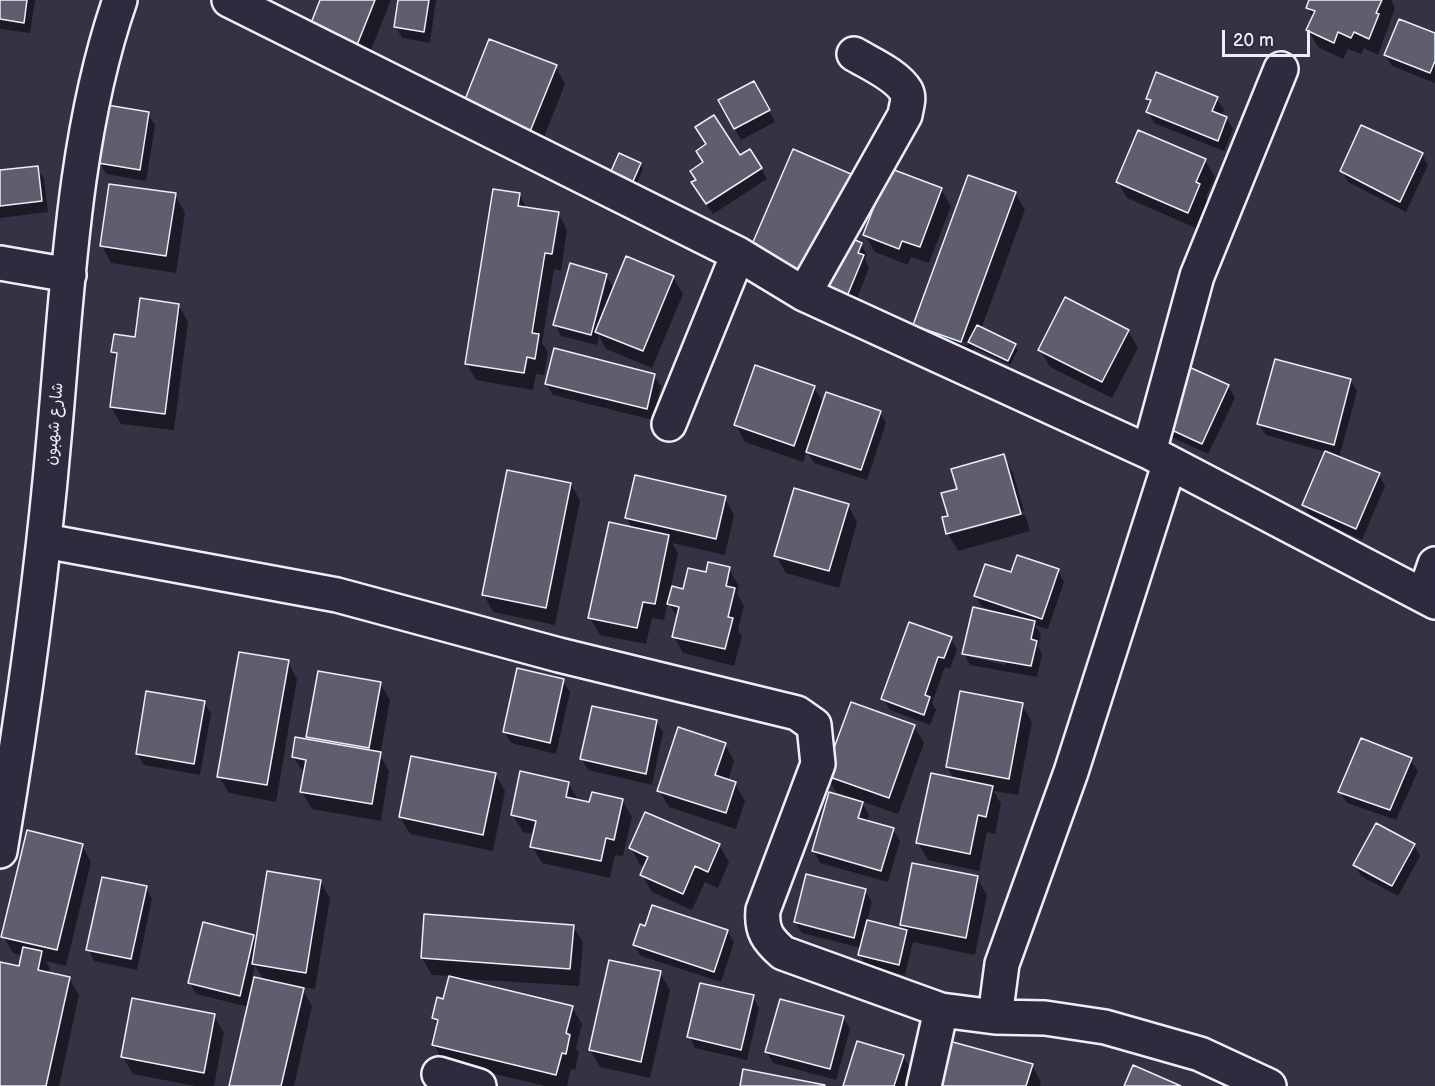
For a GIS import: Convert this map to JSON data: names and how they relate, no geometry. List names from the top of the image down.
{
  "streets": {
    "street": ["شارع شهبون"]
  },
  "scale_bar": "20 m"
}
